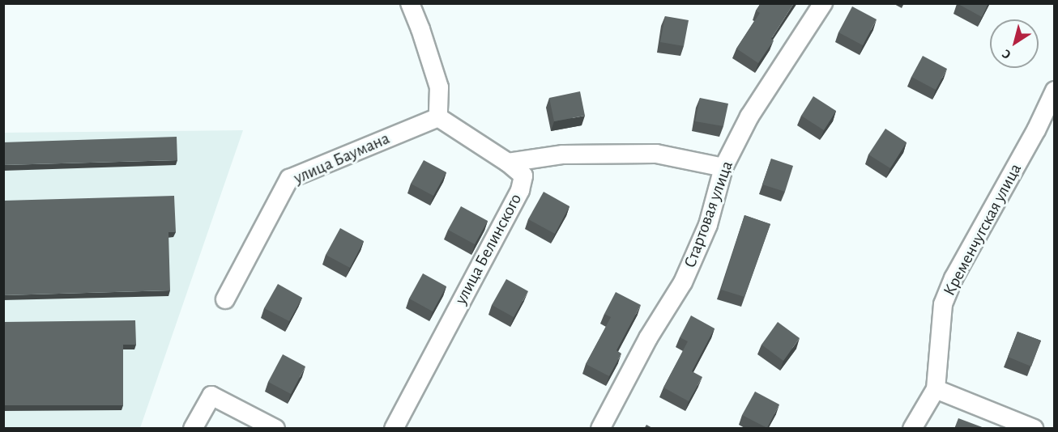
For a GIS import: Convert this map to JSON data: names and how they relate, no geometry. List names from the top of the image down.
{
  "streets": {
    "street": [
      "улица Баумана",
      "Стартовая улица",
      "Кременчугская улица",
      "улица Белинского"
    ]
  },
  "north": "bottom left"
}
